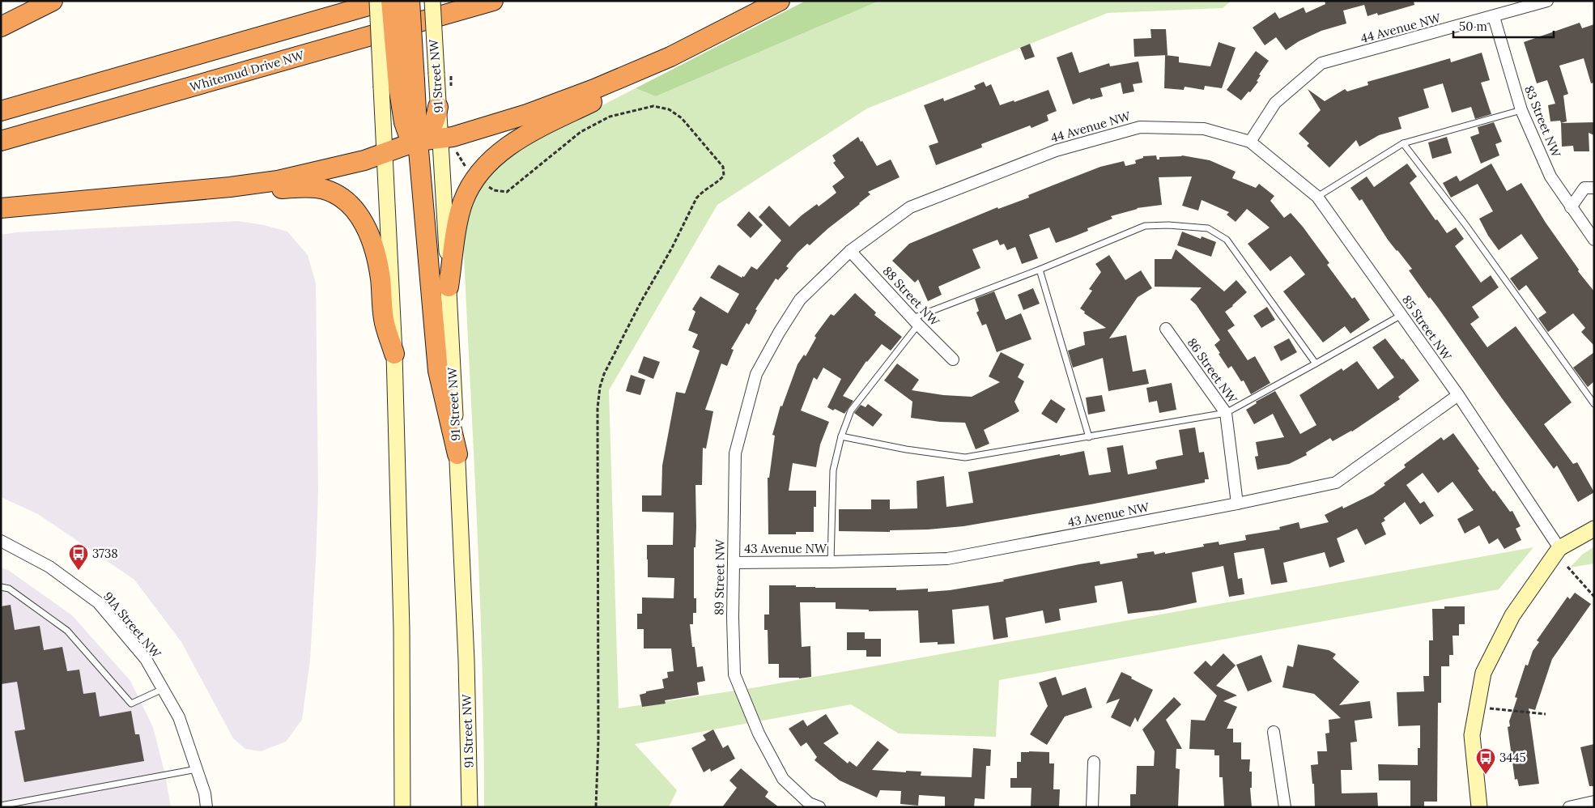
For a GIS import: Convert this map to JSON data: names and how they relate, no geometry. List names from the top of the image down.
{
  "streets": {
    "highway": ["Whitemud Drive NW"],
    "main road": ["91 Street NW"],
    "street": [
      "44 Avenue NW",
      "83 Street NW",
      "88 Street NW",
      "85 Street NW",
      "86 Street NW",
      "43 Avenue NW",
      "89 Street NW",
      "91A Street NW"
    ]
  },
  "crossings": [
    ["44 Avenue NW", "83 Street NW"],
    ["44 Avenue NW", "88 Street NW"],
    ["44 Avenue NW", "85 Street NW"],
    ["44 Avenue NW", "89 Street NW"],
    ["85 Street NW", "43 Avenue NW"],
    ["86 Street NW", "43 Avenue NW"],
    ["43 Avenue NW", "89 Street NW"]
  ],
  "places": {
    "bus stop": ["3738", "3445"]
  },
  "scale_bar": "50 m"
}
